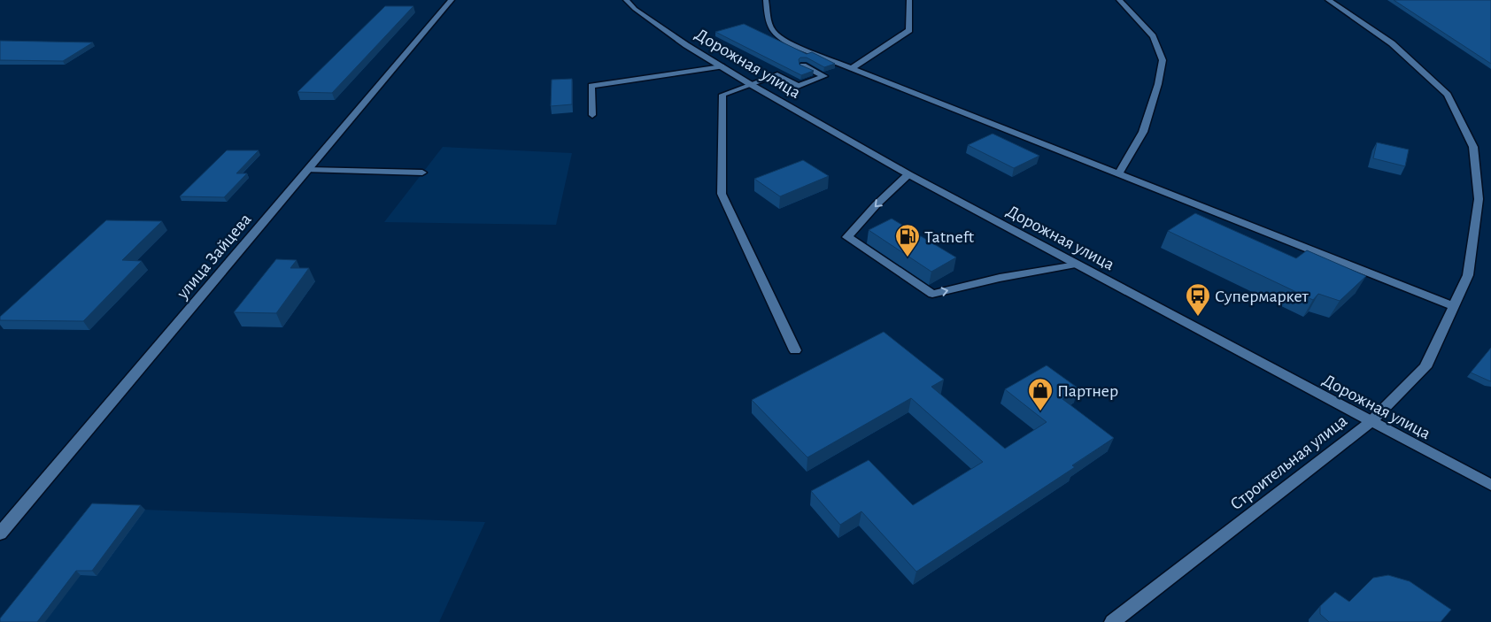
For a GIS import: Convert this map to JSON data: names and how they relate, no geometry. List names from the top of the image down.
{
  "streets": {
    "street": ["Дорожная улица", "улица Зайцева", "Строительная улица"]
  },
  "crossings": [
    ["Дорожная улица", "Строительная улица"]
  ],
  "places": {
    "fuel station": ["Tatneft"],
    "bus stop": ["Супермаркет"],
    "shop": ["Партнер"]
  }
}
